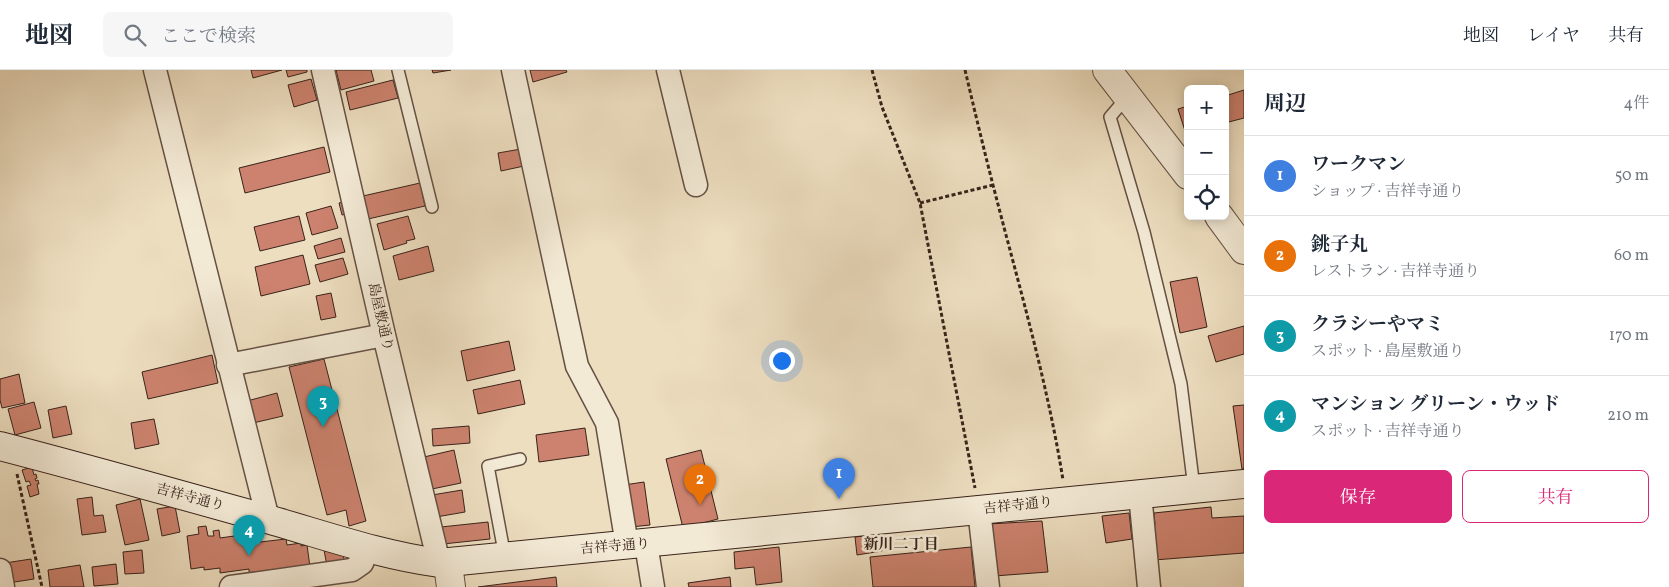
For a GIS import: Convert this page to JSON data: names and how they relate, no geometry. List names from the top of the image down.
{
  "streets": {
    "main road": ["吉祥寺通り"],
    "street": ["島屋敷通り"]
  },
  "crossings": [
    ["島屋敷通り", "吉祥寺通り"]
  ],
  "districts": ["新川二丁目"],
  "page": {
    "header": "地図",
    "search": "ここで検索",
    "nav": ["地図", "レイヤ", "共有"],
    "heading": ["周辺", "4件"],
    "map_buttons": ["+", "−"],
    "list": [
      {
        "mark": "1",
        "name": "ワークマン",
        "note": "ショップ · 吉祥寺通り",
        "value": "50 m"
      },
      {
        "mark": "2",
        "name": "銚子丸",
        "note": "レストラン · 吉祥寺通り",
        "value": "60 m"
      },
      {
        "mark": "3",
        "name": "クラシーやマミ",
        "note": "スポット · 島屋敷通り",
        "value": "170 m"
      },
      {
        "mark": "4",
        "name": "マンション グリーン・ウッド",
        "note": "スポット · 吉祥寺通り",
        "value": "210 m"
      }
    ],
    "pins": [
      "3",
      "1",
      "2",
      "4"
    ],
    "buttons": ["保存", "共有"]
  }
}
